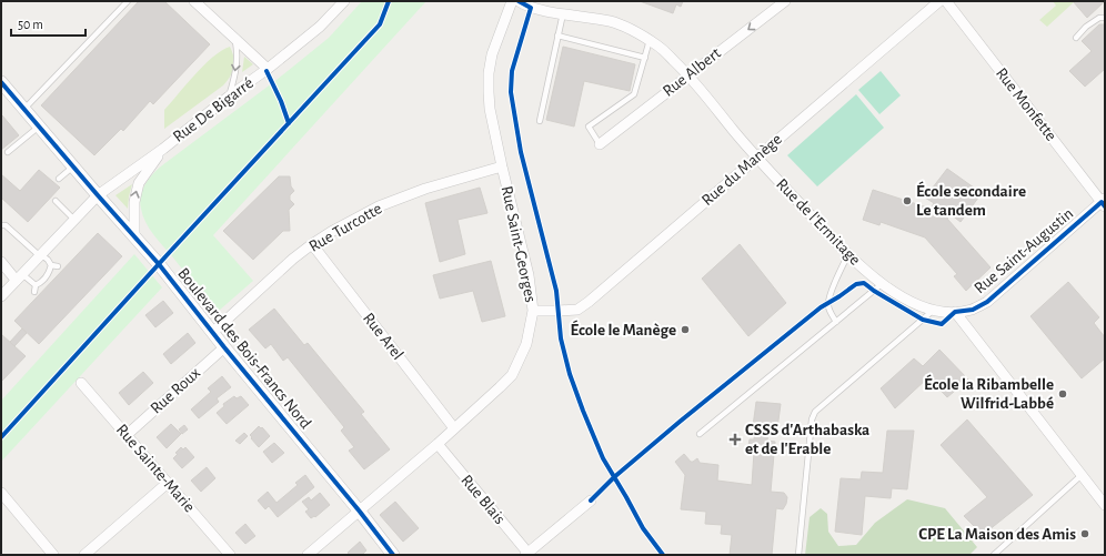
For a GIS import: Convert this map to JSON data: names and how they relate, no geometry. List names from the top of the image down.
{
  "streets": {
    "street": [
      "Rue Albert",
      "Rue Monfette",
      "Rue De Bigarré",
      "Rue du Manège",
      "Rue de l'Ermitage",
      "Rue Turcotte",
      "Rue Saint-Georges",
      "Rue Saint-Augustin",
      "Rue Arel",
      "Boulevard des Bois-Francs Nord",
      "Rue Roux",
      "Rue Sainte-Marie",
      "Rue Blais"
    ]
  },
  "crossings": [
    ["Rue Albert", "Rue de l'Ermitage"],
    ["Rue Monfette", "Rue Saint-Augustin"],
    ["Rue De Bigarré", "Boulevard des Bois-Francs Nord"],
    ["Rue du Manège", "Rue de l'Ermitage"],
    ["Rue du Manège", "Rue Saint-Georges"],
    ["Rue de l'Ermitage", "Rue Saint-Augustin"],
    ["Rue Turcotte", "Rue Saint-Georges"],
    ["Rue Turcotte", "Rue Arel"],
    ["Rue Turcotte", "Boulevard des Bois-Francs Nord"],
    ["Rue Saint-Georges", "Rue Arel"],
    ["Rue Saint-Georges", "Boulevard des Bois-Francs Nord"],
    ["Rue Saint-Georges", "Rue Blais"],
    ["Boulevard des Bois-Francs Nord", "Rue Roux"],
    ["Rue Roux", "Rue Sainte-Marie"]
  ],
  "one_way": ["Rue Albert"],
  "places": {
    "other": [
      "École secondaire Le tandem",
      "École le Manège",
      "École la Ribambelle Wilfrid-Labbé",
      "CPE La Maison des Amis"
    ],
    "health": ["CSSS d'Arthabaska et de l'Erable"]
  },
  "scale_bar": "50 m"
}
